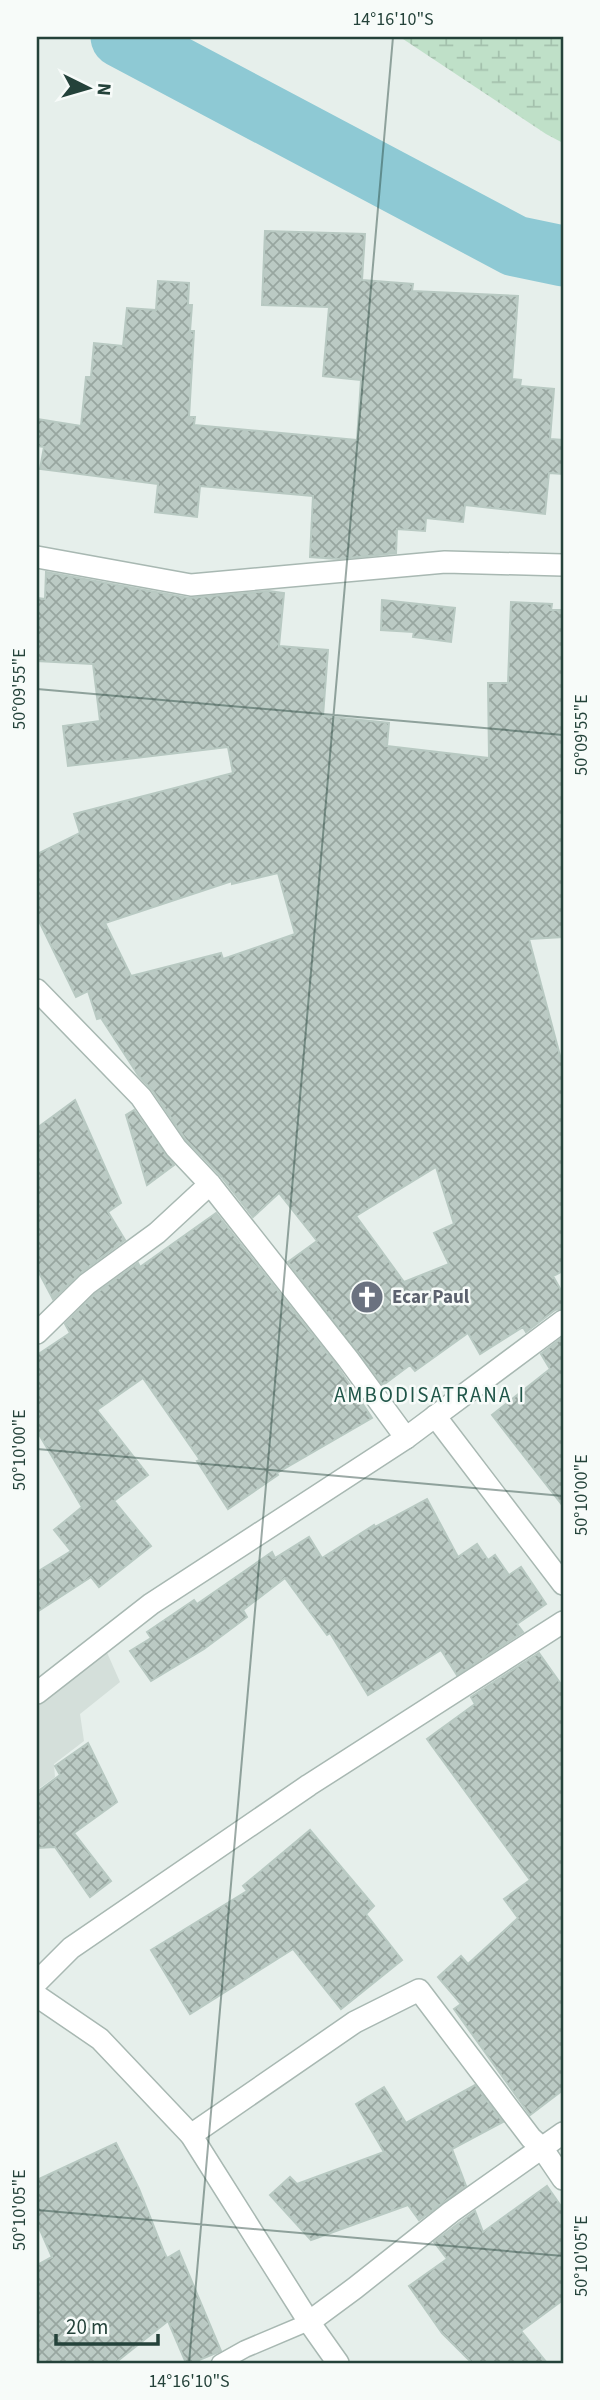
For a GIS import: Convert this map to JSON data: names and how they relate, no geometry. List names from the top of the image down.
{
  "districts": ["AMBODISATRANA I"],
  "places": {
    "church": ["Ecar Paul"]
  },
  "scale_bar": "20 m",
  "north": "right",
  "coordinates": [
    "14°16'10\"S",
    "50°09'55\"E",
    "50°10'00\"E",
    "50°10'05\"E"
  ]
}
